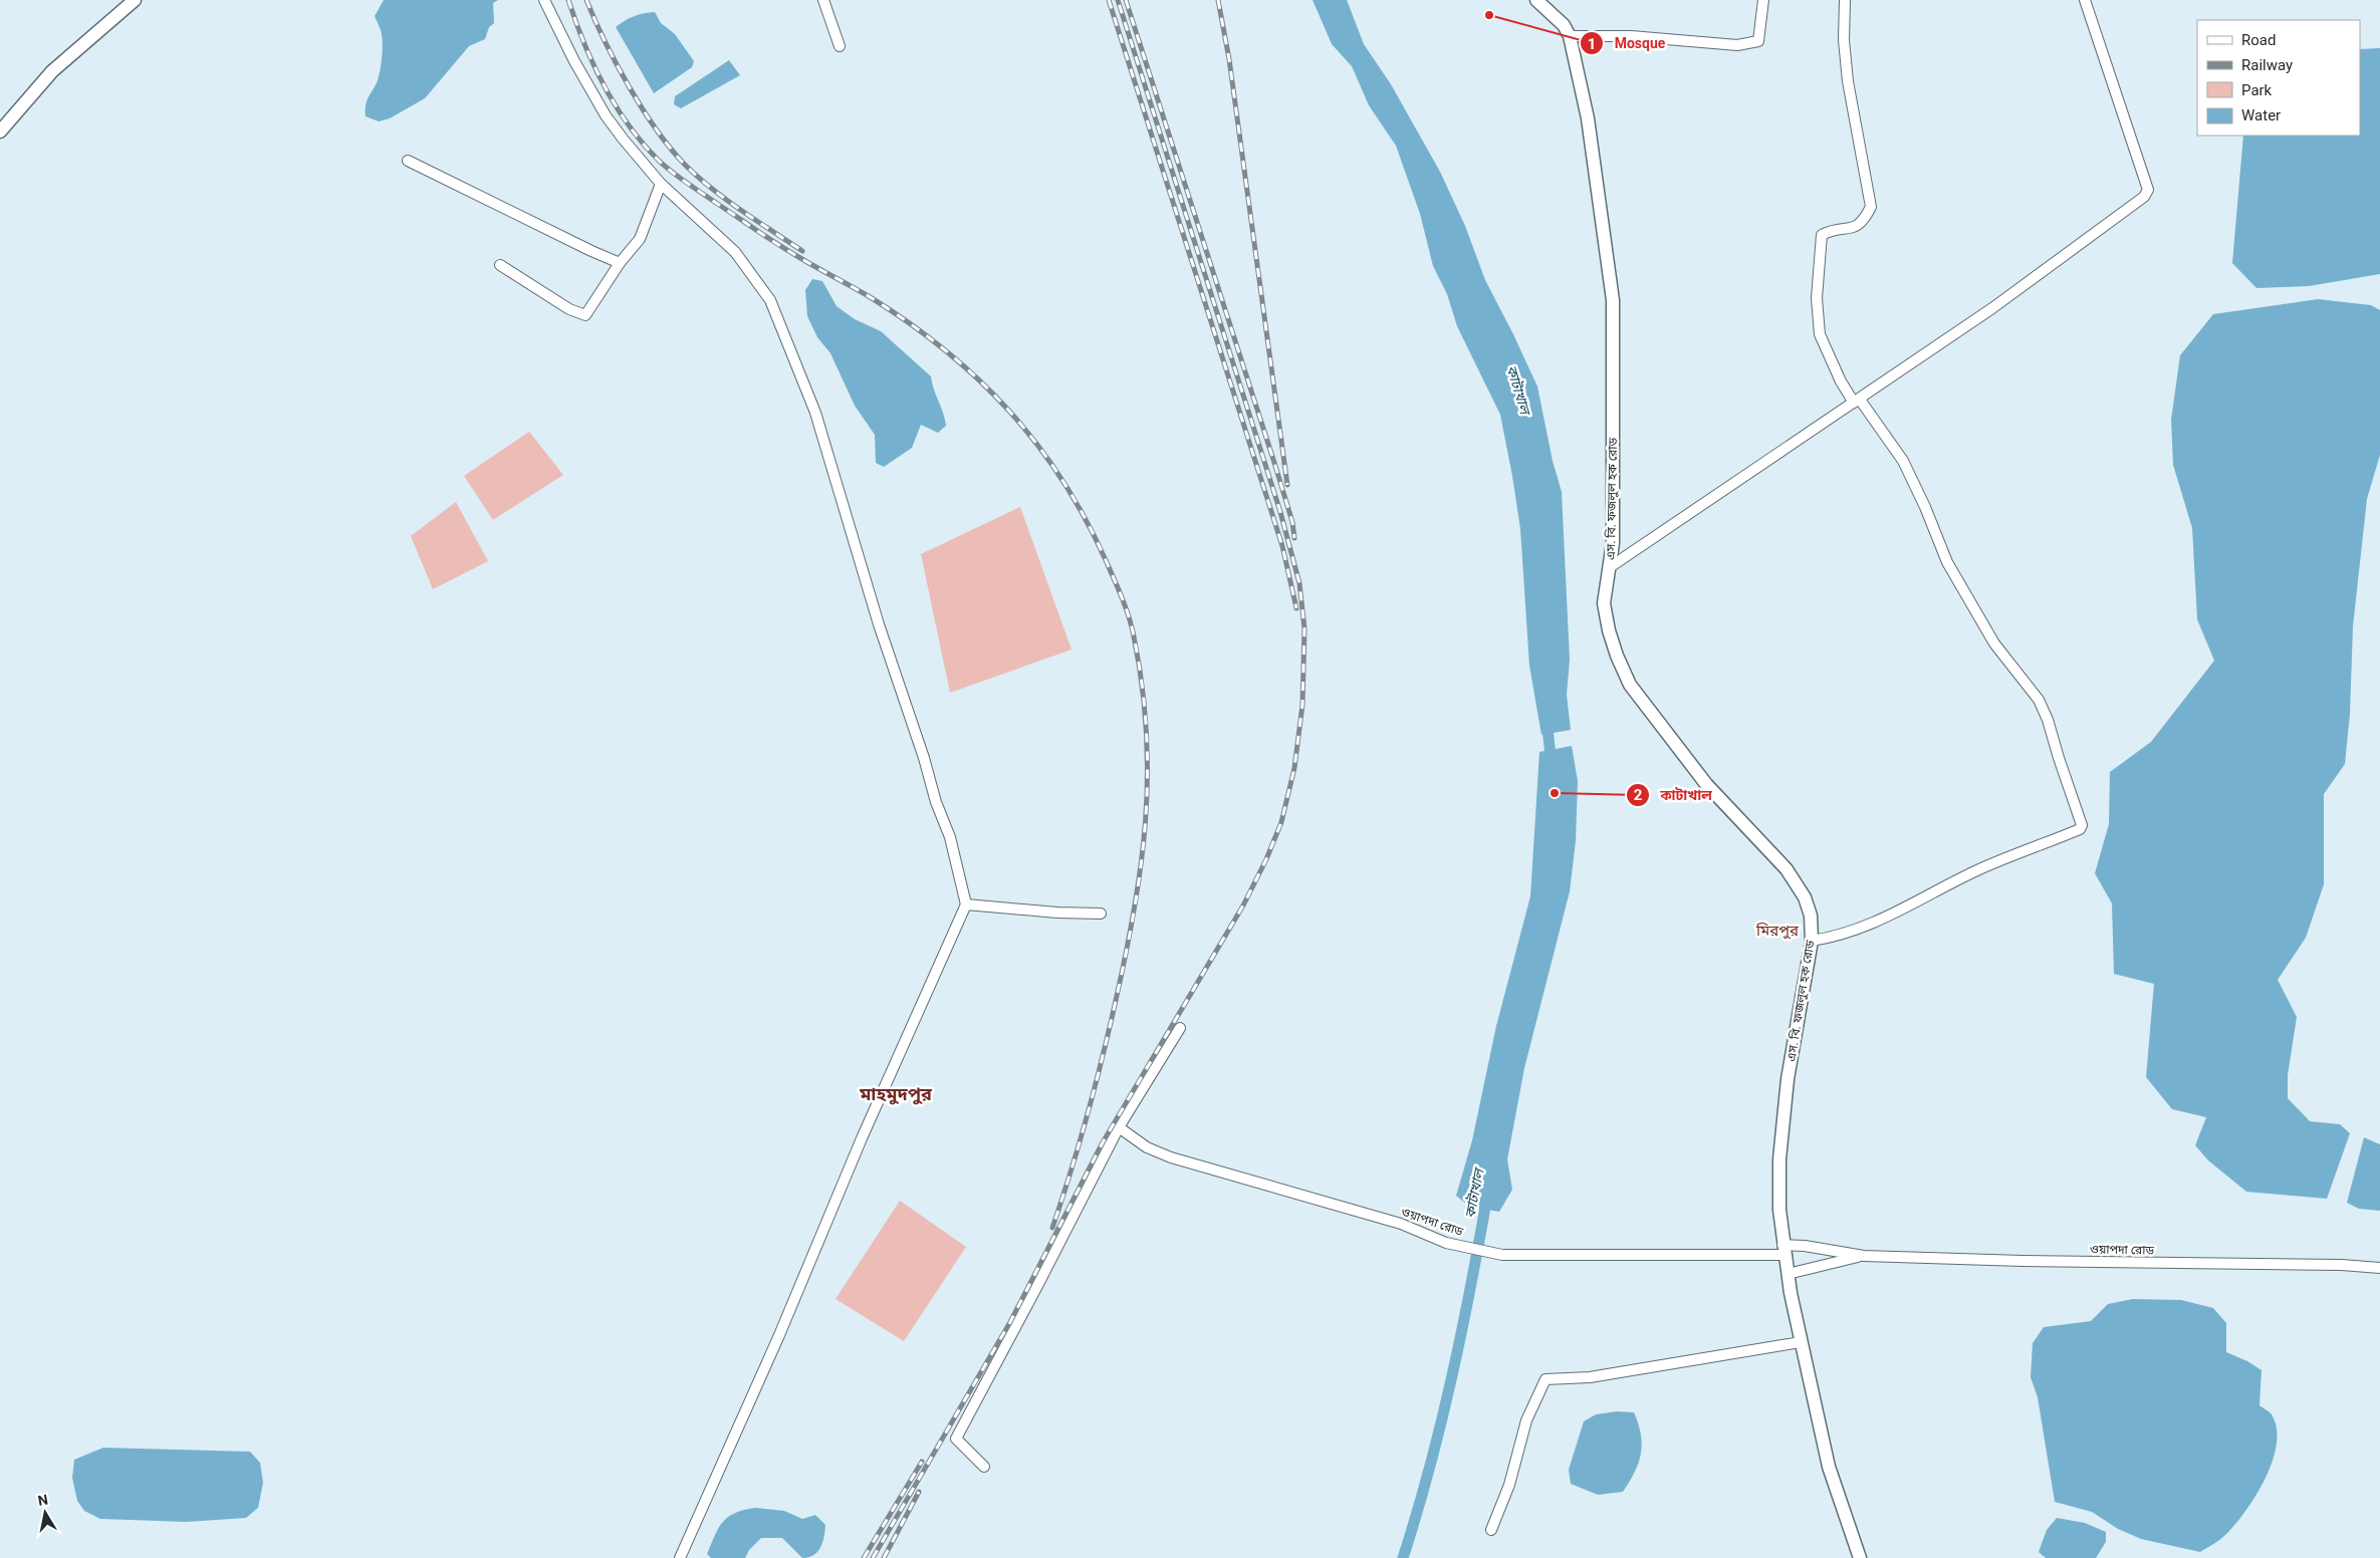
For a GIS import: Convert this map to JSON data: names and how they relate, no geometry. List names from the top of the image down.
{
  "streets": {
    "main road": ["এস. বি. ফজলুল হক রোড"],
    "street": ["ওয়াপদা রোড"]
  },
  "crossings": [
    ["এস. বি. ফজলুল হক রোড", "ওয়াপদা রোড"]
  ],
  "districts": ["মিরপুর", "মাহমুদপুর"],
  "water": ["কাটাখাল"],
  "places": ["Mosque", "কাটাখাল"],
  "legend": [
    "Road",
    "Railway",
    "Park",
    "Water"
  ],
  "north": "top"
}
